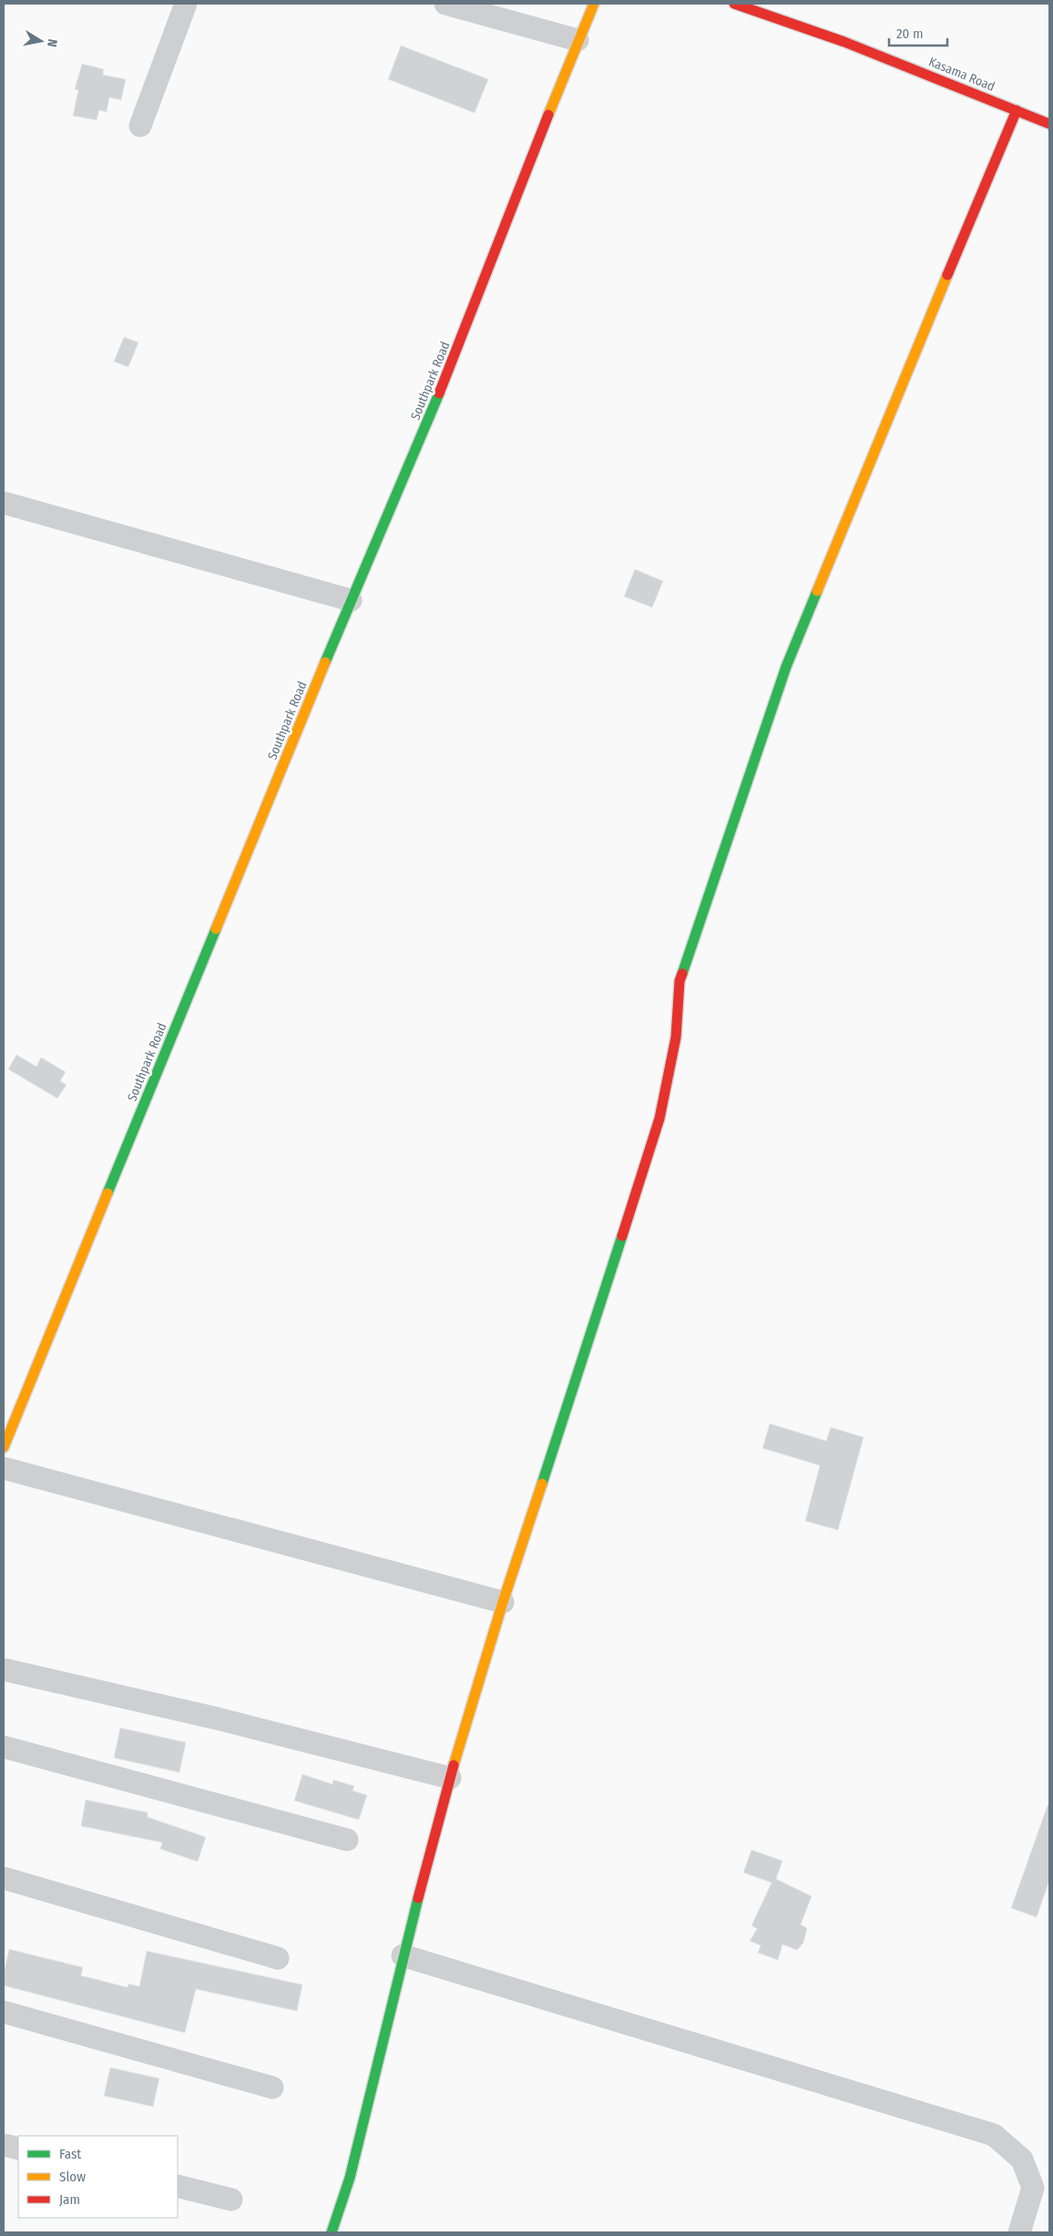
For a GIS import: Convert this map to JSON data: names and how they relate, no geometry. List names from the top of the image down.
{
  "streets": {
    "street": ["Kasama Road", "Southpark Road"]
  },
  "legend": ["Fast", "Slow", "Jam"],
  "scale_bar": "20 m",
  "north": "right"
}
